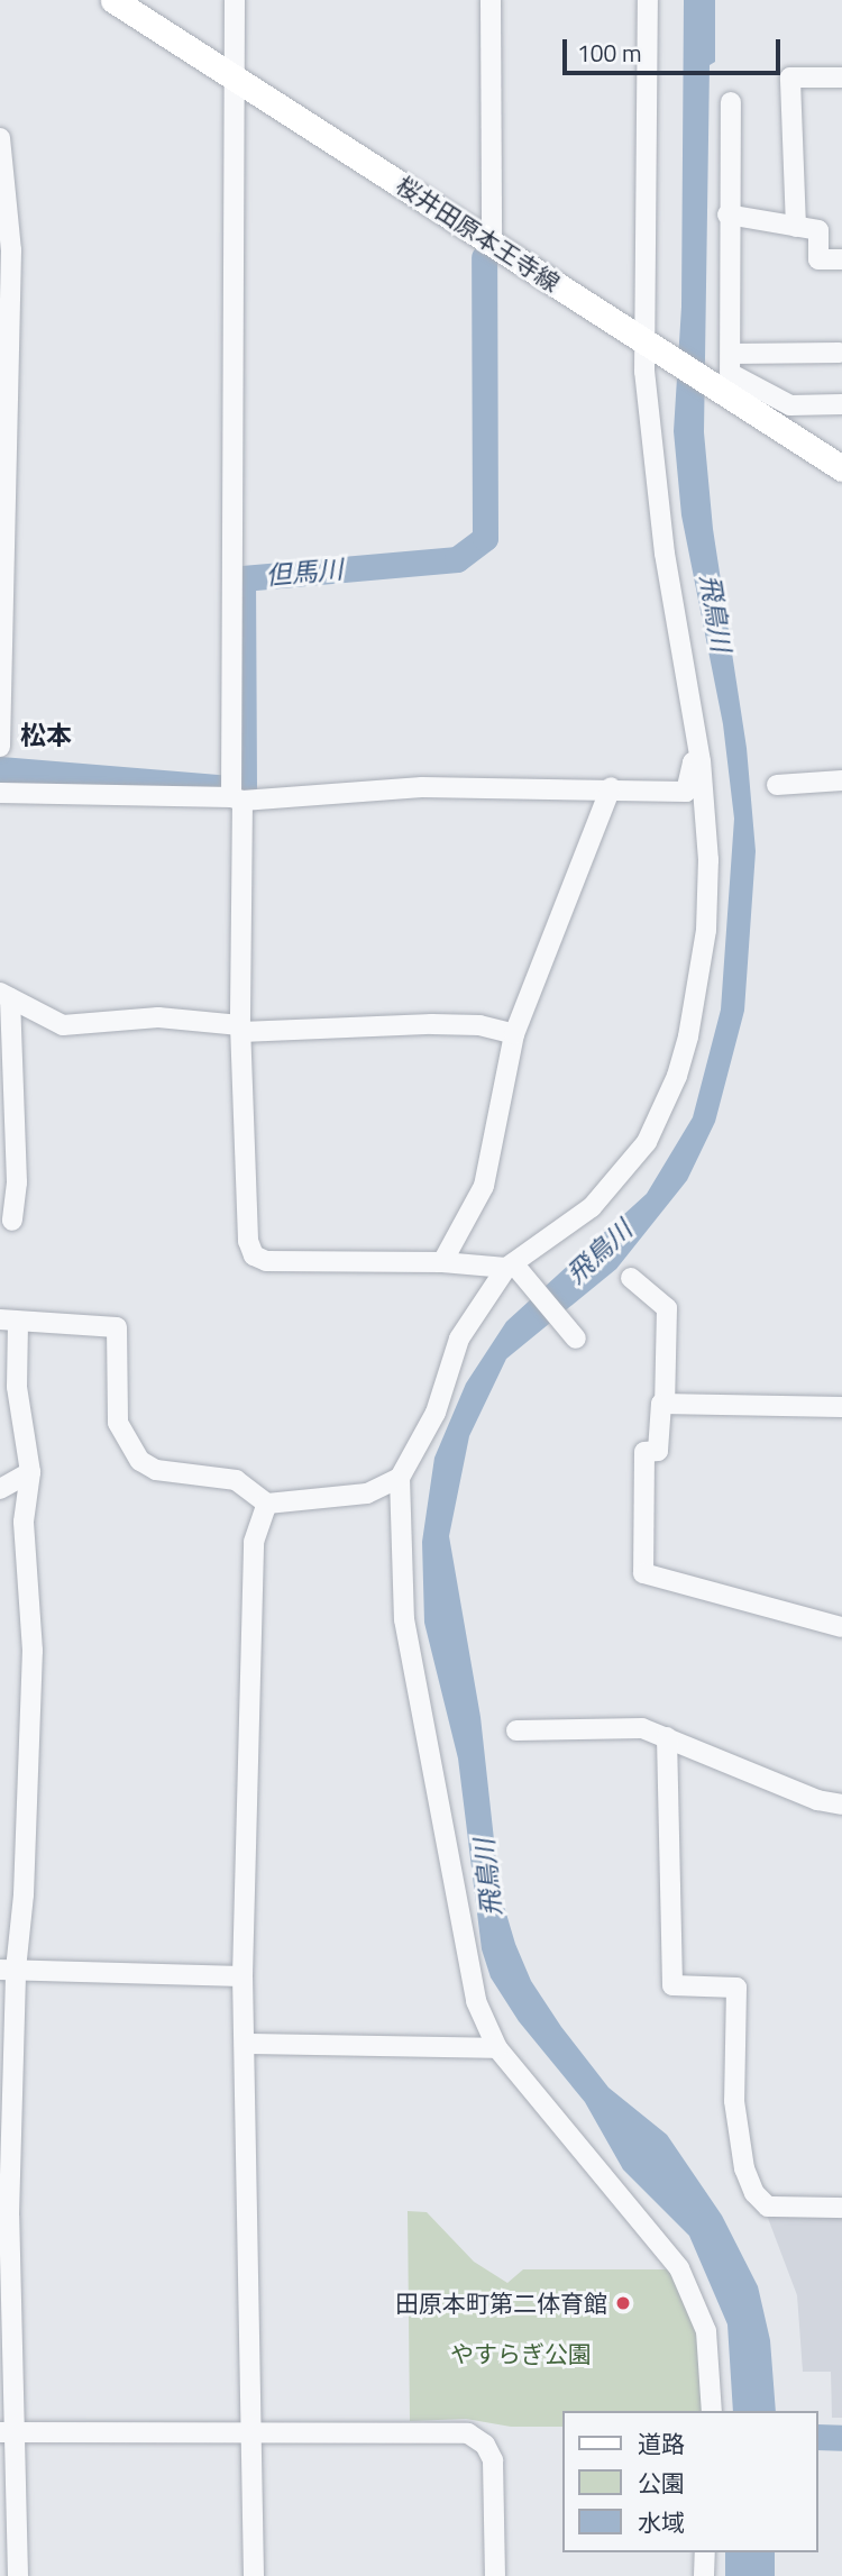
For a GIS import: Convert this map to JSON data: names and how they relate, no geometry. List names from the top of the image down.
{
  "streets": {
    "main road": ["桜井田原本王寺線"]
  },
  "districts": ["松本"],
  "water": ["但馬川", "飛鳥川"],
  "parks": ["やすらぎ公園"],
  "places": ["田原本町第二体育館"],
  "legend": ["道路", "公園", "水域"],
  "scale_bar": "100 m"
}
